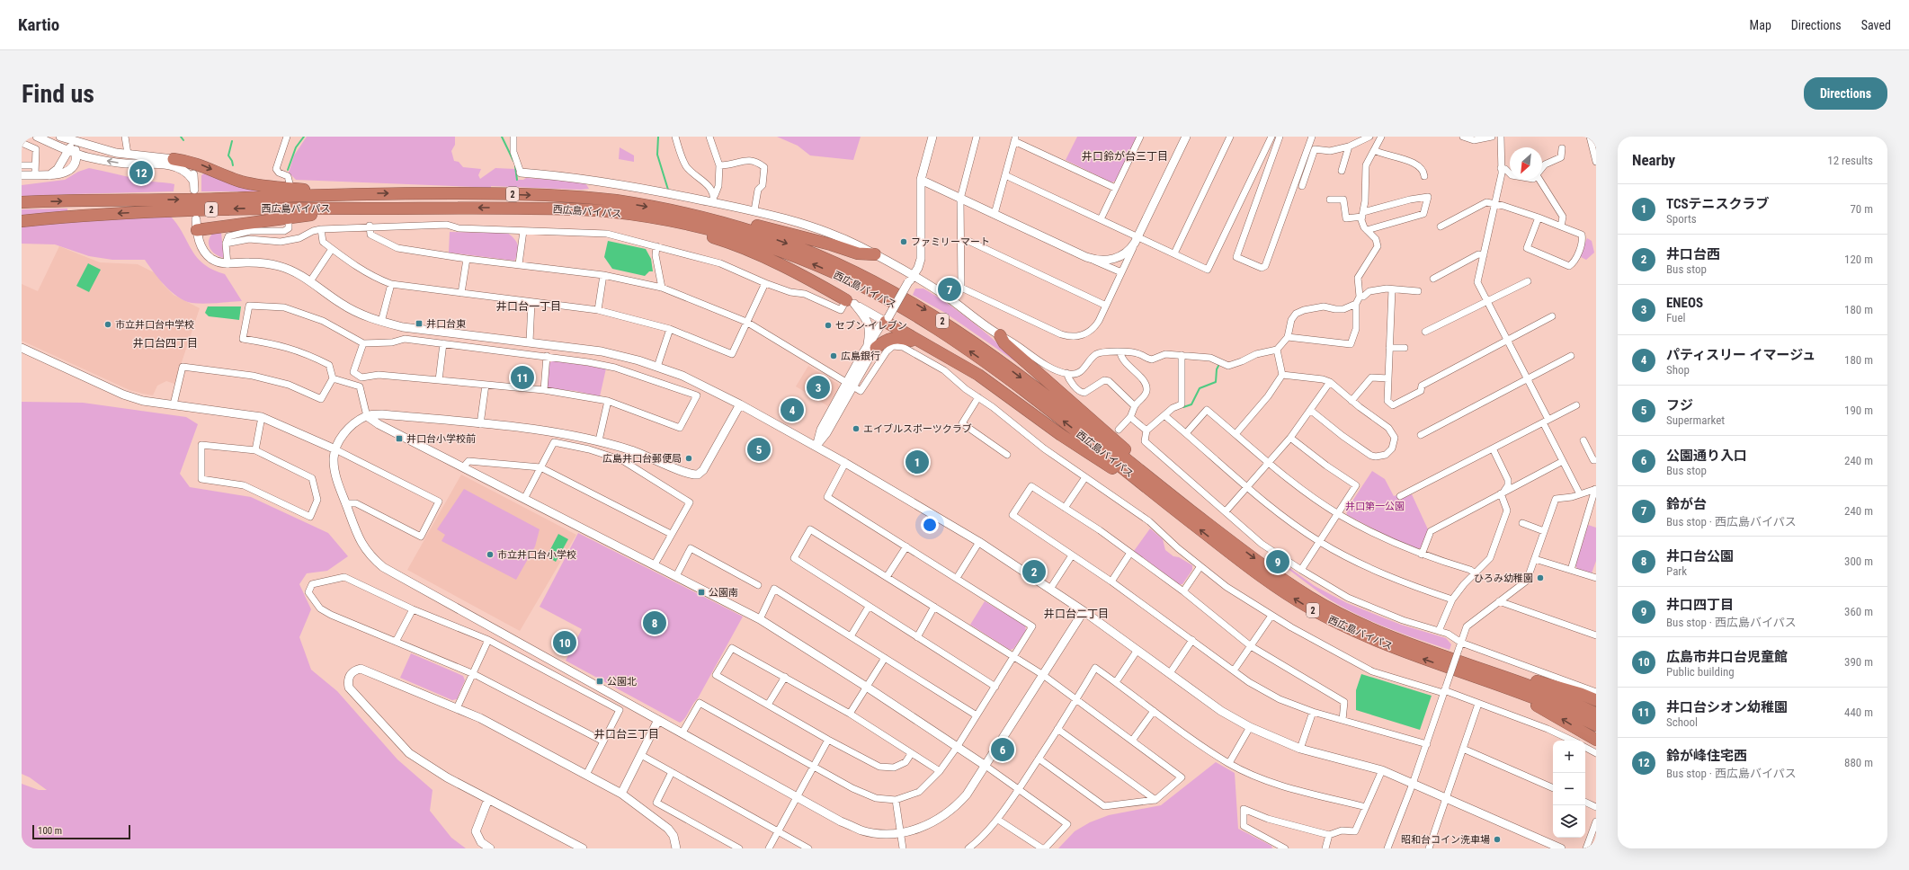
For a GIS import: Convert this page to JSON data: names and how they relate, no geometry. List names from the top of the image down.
{
  "streets": {
    "highway": ["2", "西広島バイパス"]
  },
  "districts": [
    "井口鈴が台三丁目",
    "井口台一丁目",
    "井口台四丁目",
    "井口台二丁目",
    "井口台三丁目"
  ],
  "parks": ["井口第一公園"],
  "places": {
    "other": [
      "ファミリーマート",
      "市立井口台中学校",
      "セブン-イレブン",
      "広島銀行",
      "エイブルスポーツクラブ",
      "広島井口台郵便局",
      "市立井口台小学校",
      "ひろみ幼稚園",
      "昭和台コイン洗車場"
    ],
    "transit": [
      "井口台東",
      "井口台小学校前",
      "公園南",
      "公園北"
    ]
  },
  "scale_bar": "100 m",
  "north": "bottom left",
  "page": {
    "header": "Kartio",
    "nav": ["Map", "Directions", "Saved"],
    "buttons": "Directions",
    "title": "Find us",
    "heading": ["Nearby", "12 results"],
    "pins": [
      "12",
      "7",
      "11",
      "3",
      "4",
      "5",
      "1",
      "9",
      "2",
      "8",
      "10",
      "6"
    ],
    "list": [
      {
        "mark": "1",
        "name": "TCSテニスクラブ",
        "note": "Sports",
        "value": "70 m"
      },
      {
        "mark": "2",
        "name": "井口台西",
        "note": "Bus stop",
        "value": "120 m"
      },
      {
        "mark": "3",
        "name": "ENEOS",
        "note": "Fuel",
        "value": "180 m"
      },
      {
        "mark": "4",
        "name": "パティスリー イマージュ",
        "note": "Shop",
        "value": "180 m"
      },
      {
        "mark": "5",
        "name": "フジ",
        "note": "Supermarket",
        "value": "190 m"
      },
      {
        "mark": "6",
        "name": "公園通り入口",
        "note": "Bus stop",
        "value": "240 m"
      },
      {
        "mark": "7",
        "name": "鈴が台",
        "note": "Bus stop · 西広島バイパス",
        "value": "240 m"
      },
      {
        "mark": "8",
        "name": "井口台公園",
        "note": "Park",
        "value": "300 m"
      },
      {
        "mark": "9",
        "name": "井口四丁目",
        "note": "Bus stop · 西広島バイパス",
        "value": "360 m"
      },
      {
        "mark": "10",
        "name": "広島市井口台児童館",
        "note": "Public building",
        "value": "390 m"
      },
      {
        "mark": "11",
        "name": "井口台シオン幼稚園",
        "note": "School",
        "value": "440 m"
      },
      {
        "mark": "12",
        "name": "鈴が峰住宅西",
        "note": "Bus stop · 西広島バイパス",
        "value": "880 m"
      }
    ],
    "map_buttons": ["+", "−"],
    "scale": "100 m"
  }
}
